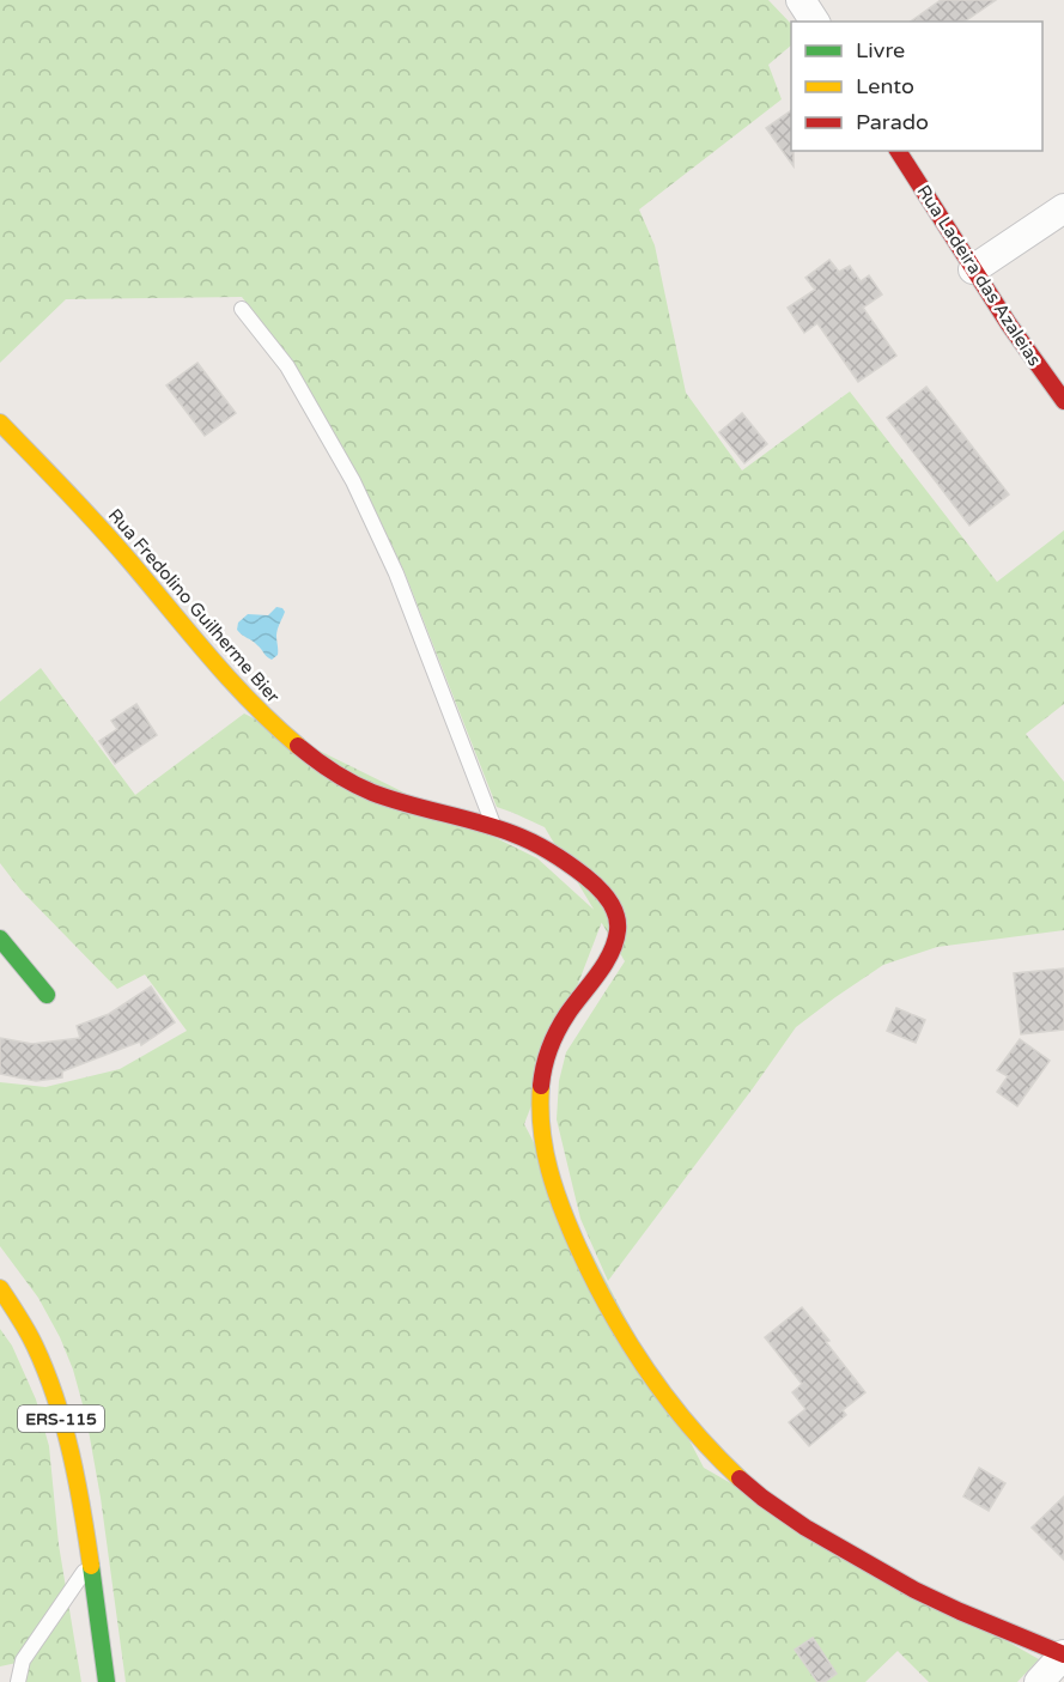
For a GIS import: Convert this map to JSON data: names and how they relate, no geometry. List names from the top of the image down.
{
  "streets": {
    "street": ["Rua Ladeira das Azaleias", "Rua Fredolino Guilherme Bier", "ERS-115"]
  },
  "legend": ["Livre", "Lento", "Parado"]
}
